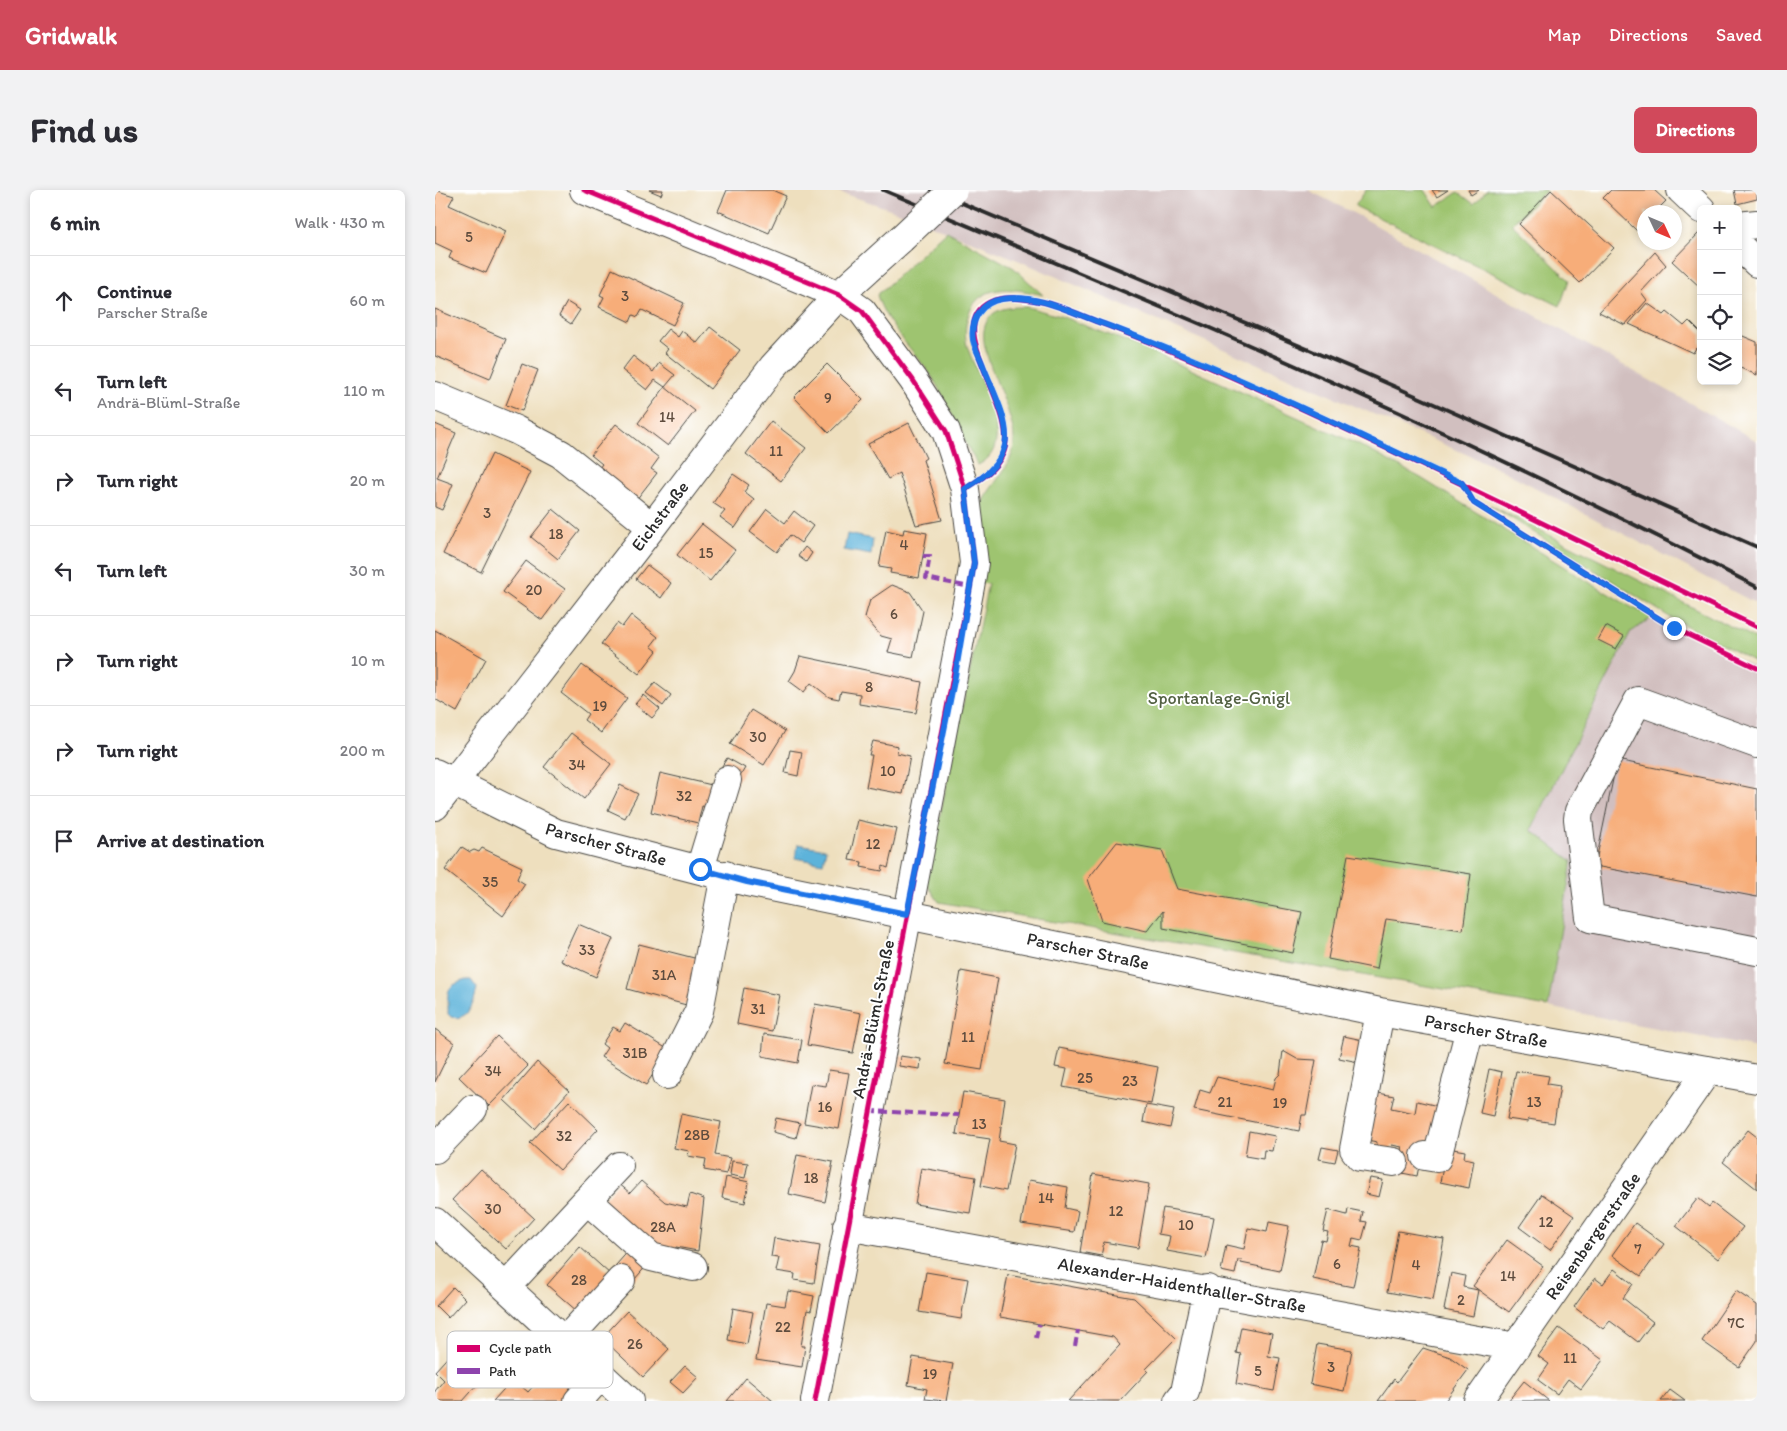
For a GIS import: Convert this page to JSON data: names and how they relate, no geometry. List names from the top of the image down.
{
  "streets": {
    "street": [
      "Eichstraße",
      "Parscher Straße",
      "Andrä-Blüml-Straße",
      "Reisenbergerstraße",
      "Alexander-Haidenthaller-Straße"
    ]
  },
  "crossings": [
    ["Eichstraße", "Parscher Straße"],
    ["Eichstraße", "Andrä-Blüml-Straße"],
    ["Parscher Straße", "Andrä-Blüml-Straße"],
    ["Parscher Straße", "Reisenbergerstraße"],
    ["Andrä-Blüml-Straße", "Alexander-Haidenthaller-Straße"],
    ["Reisenbergerstraße", "Alexander-Haidenthaller-Straße"]
  ],
  "parks": ["Sportanlage-Gnigl"],
  "house_numbers": [
    "5",
    "3",
    "9",
    "14",
    "11",
    "3",
    "18",
    "4",
    "15",
    "20",
    "6",
    "8",
    "19",
    "30",
    "34",
    "10",
    "32",
    "12",
    "35",
    "33",
    "31A",
    "31",
    "11",
    "31B",
    "34",
    "25",
    "23",
    "21",
    "13",
    "19",
    "16",
    "13",
    "28B",
    "32",
    "18",
    "14",
    "30",
    "12",
    "12",
    "10",
    "28A",
    "7",
    "6",
    "4",
    "14",
    "28",
    "2",
    "7C",
    "22",
    "26",
    "11",
    "3",
    "5",
    "19"
  ],
  "legend": ["Cycle path", "Path"],
  "north": "bottom right",
  "page": {
    "header": "Gridwalk",
    "nav": ["Map", "Directions", "Saved"],
    "buttons": "Directions",
    "title": "Find us",
    "heading": ["6 min", "Walk · 430 m"],
    "map_buttons": ["+", "−"],
    "list": [
      ["Continue", "Parscher Straße", "60 m"],
      ["Turn left", "Andrä-Blüml-Straße", "110 m"],
      ["Turn right", "20 m"],
      ["Turn left", "30 m"],
      ["Turn right", "10 m"],
      ["Turn right", "200 m"],
      "Arrive at destination"
    ]
  }
}
